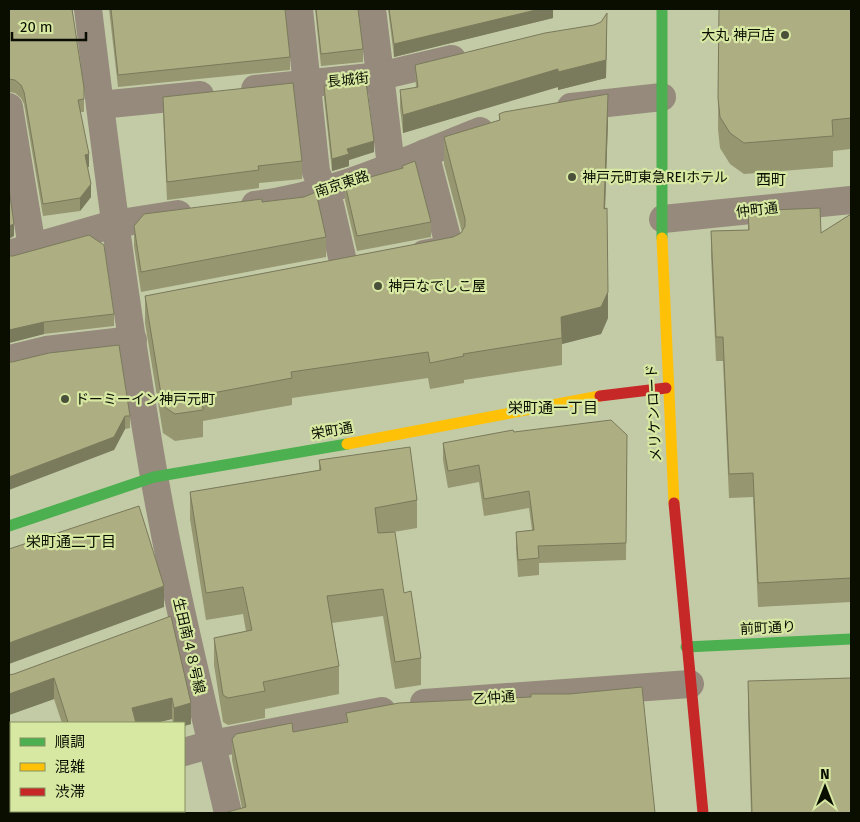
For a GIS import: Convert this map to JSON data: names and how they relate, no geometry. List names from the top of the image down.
{
  "streets": {
    "street": [
      "長城街",
      "南京東路",
      "仲町通",
      "メリケンロード",
      "栄町通",
      "前町通り",
      "生田南４８号線",
      "乙仲通"
    ]
  },
  "crossings": [
    ["長城街", "生田南４８号線"],
    ["仲町通", "メリケンロード"],
    ["メリケンロード", "栄町通"],
    ["メリケンロード", "前町通り"],
    ["メリケンロード", "乙仲通"],
    ["栄町通", "生田南４８号線"],
    ["生田南４８号線", "乙仲通"]
  ],
  "districts": ["西町", "栄町通一丁目", "栄町通二丁目"],
  "places": [
    "大丸 神戸店",
    "神戸元町東急REIホテル",
    "神戸なでしこ屋",
    "ドーミーイン神戸元町"
  ],
  "legend": ["順調", "混雑", "渋滞"],
  "scale_bar": "20 m",
  "north": "top"
}
